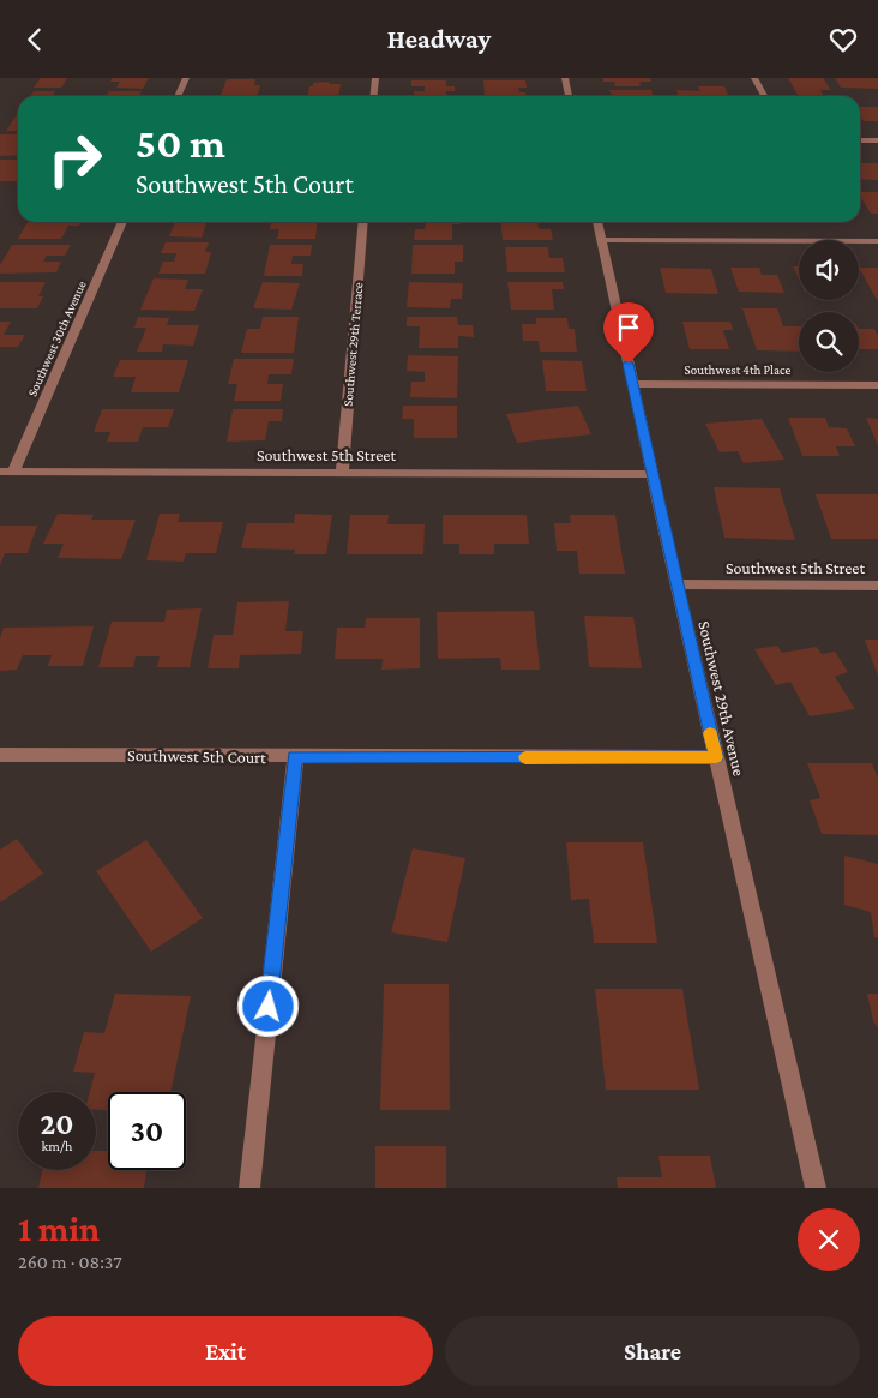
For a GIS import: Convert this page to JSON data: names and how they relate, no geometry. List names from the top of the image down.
{
  "streets": {
    "street": [
      "Southwest 30th Avenue",
      "Southwest 29th Terrace",
      "Southwest 4th Place",
      "Southwest 5th Street",
      "Southwest 29th Avenue",
      "Southwest 5th Court"
    ]
  },
  "crossings": [
    ["Southwest 30th Avenue", "Southwest 5th Street"],
    ["Southwest 29th Terrace", "Southwest 5th Street"],
    ["Southwest 4th Place", "Southwest 29th Avenue"],
    ["Southwest 5th Street", "Southwest 29th Avenue"],
    ["Southwest 29th Avenue", "Southwest 5th Court"]
  ],
  "page": {
    "header": "Headway",
    "turn": ["50 m", "Southwest 5th Court"],
    "speed": "20 km/h",
    "limit": "30",
    "heading": ["1 min", "260 m · 08:37"],
    "buttons": ["Exit", "Share"]
  }
}
